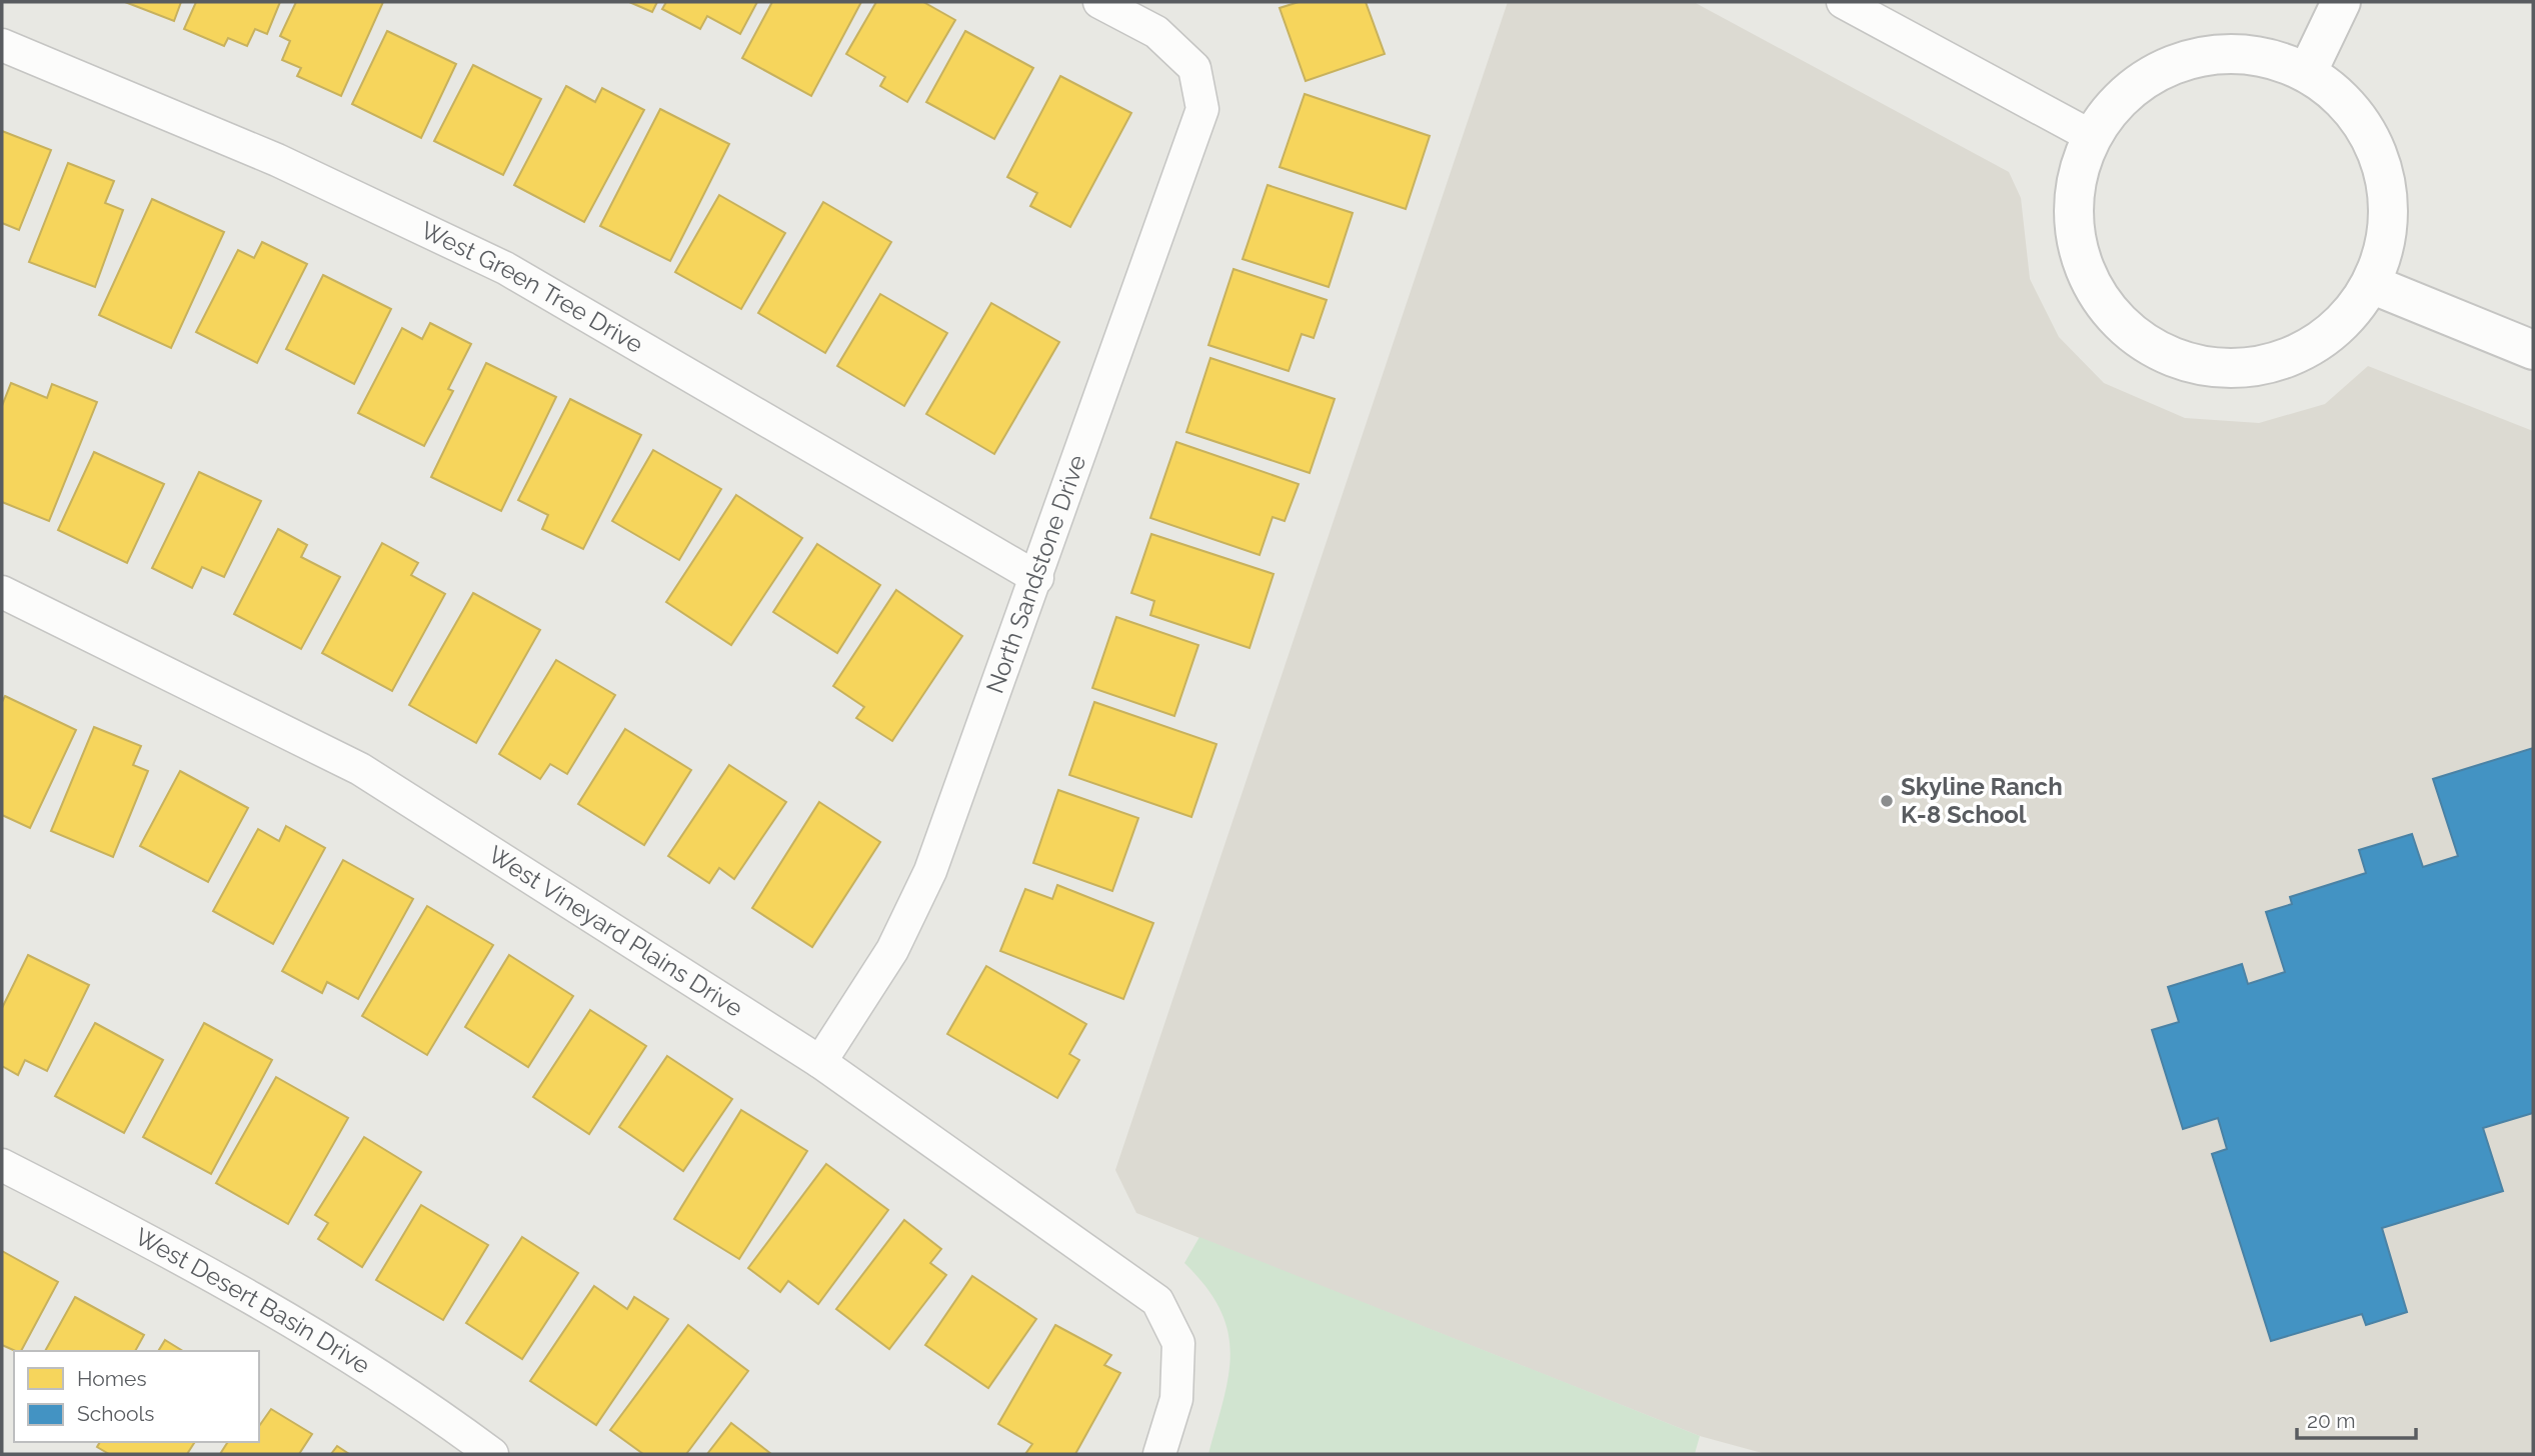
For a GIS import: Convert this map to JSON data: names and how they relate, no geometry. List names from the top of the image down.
{
  "streets": {
    "street": [
      "West Green Tree Drive",
      "North Sandstone Drive",
      "West Vineyard Plains Drive",
      "West Desert Basin Drive"
    ]
  },
  "crossings": [
    ["West Green Tree Drive", "North Sandstone Drive"],
    ["North Sandstone Drive", "West Vineyard Plains Drive"]
  ],
  "places": ["Skyline Ranch K-8 School"],
  "legend": ["Homes", "Schools"],
  "scale_bar": "20 m"
}
